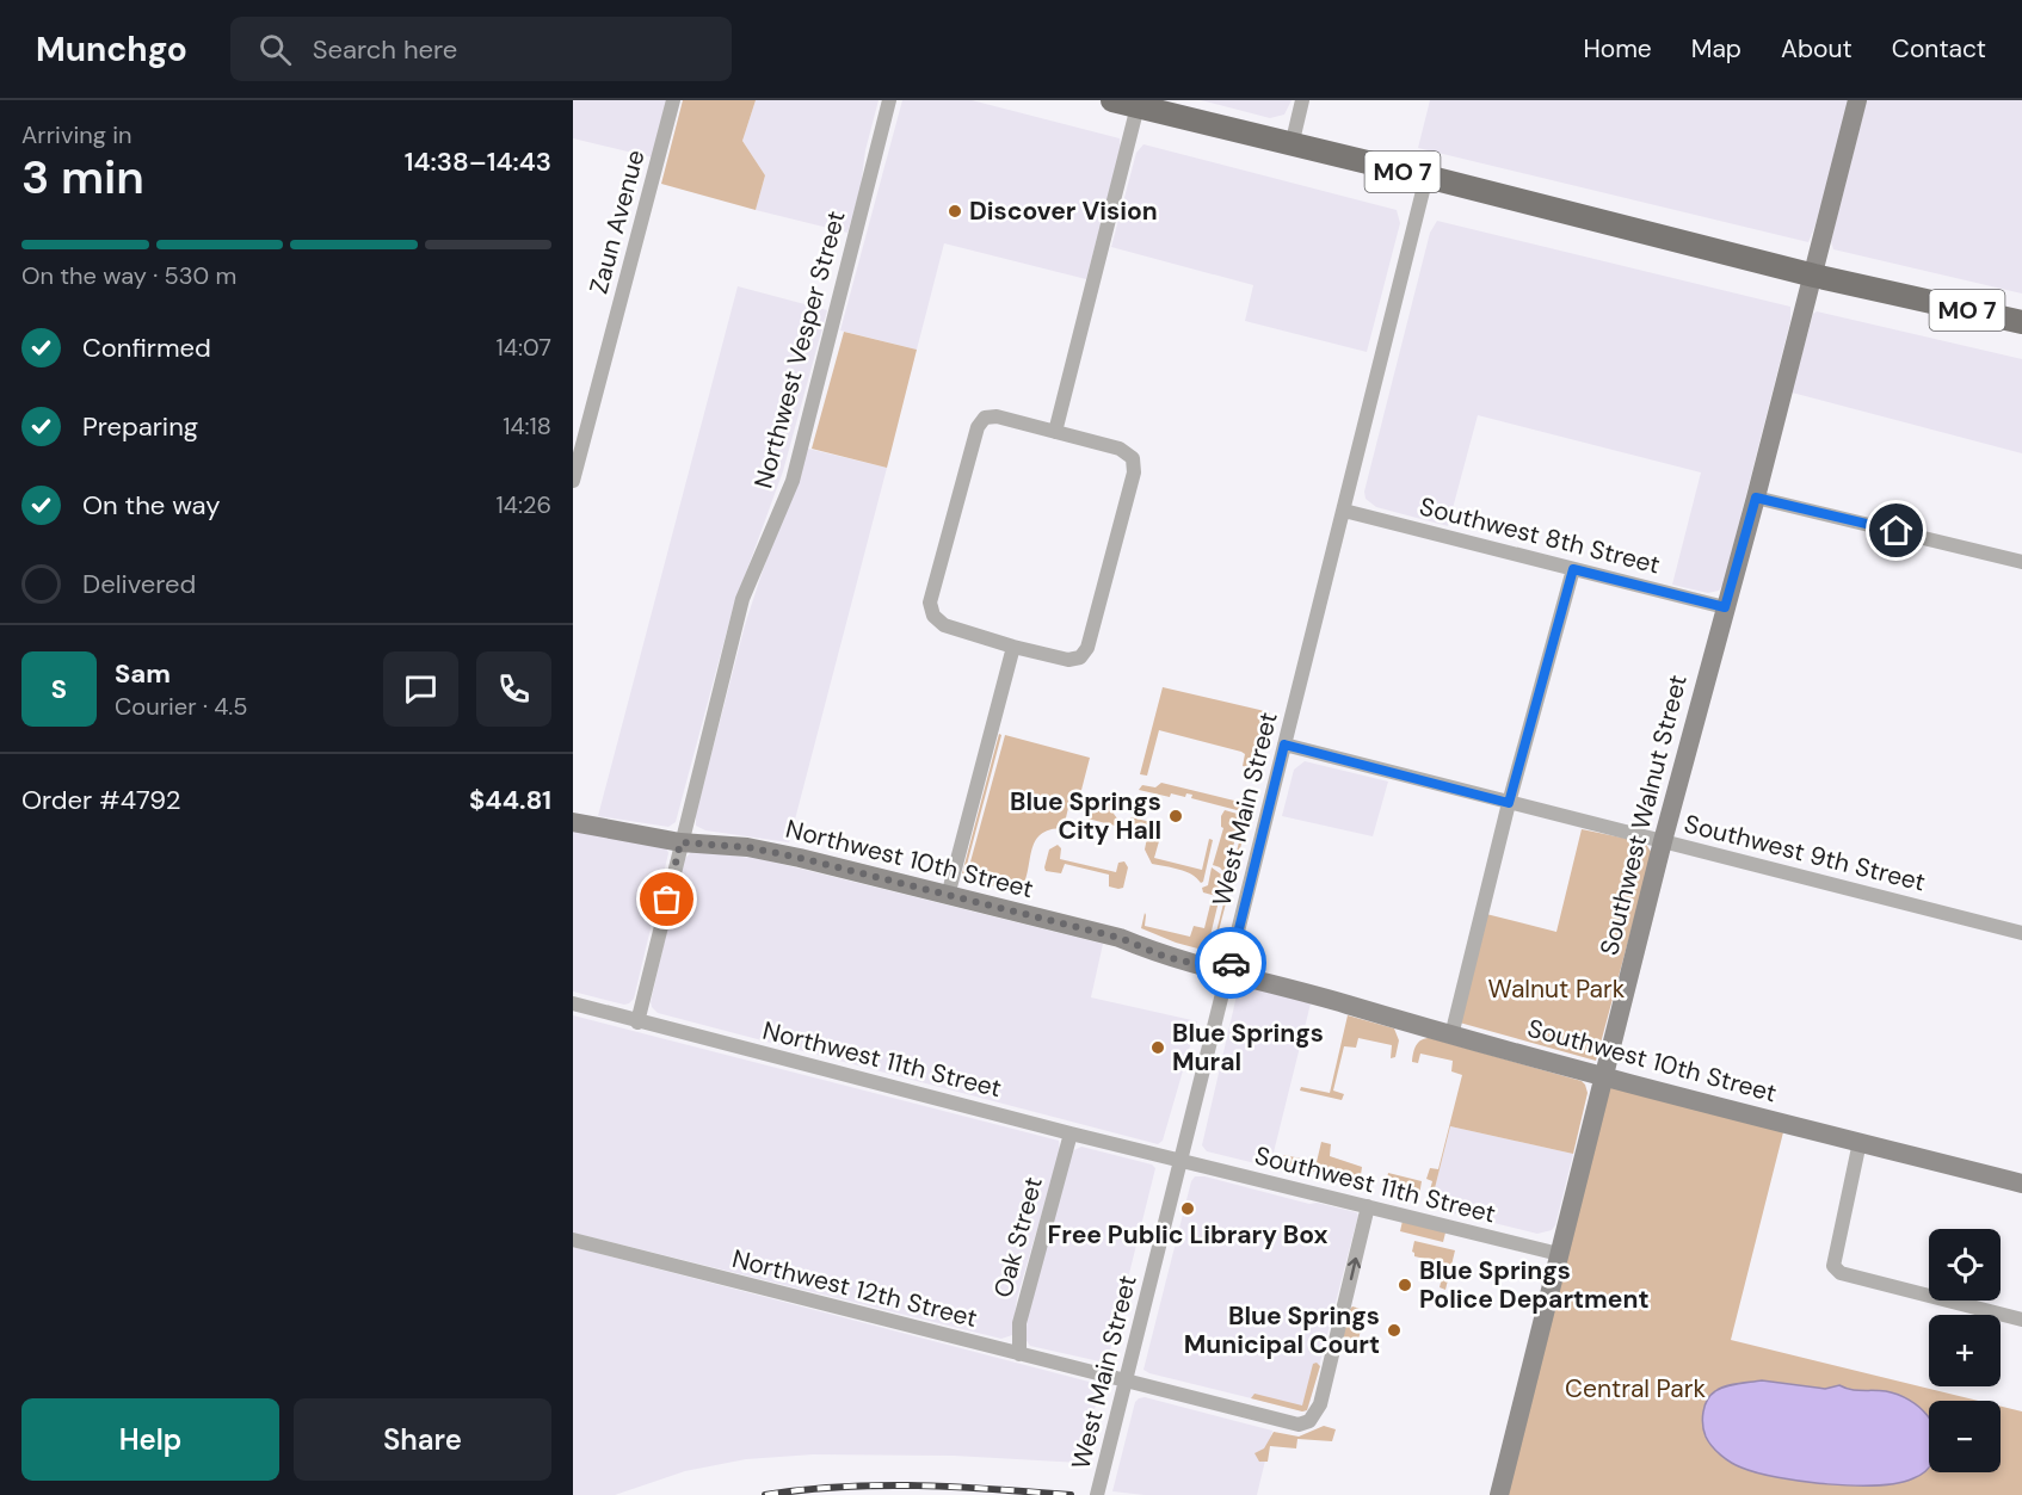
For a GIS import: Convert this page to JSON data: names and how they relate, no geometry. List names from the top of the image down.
{
  "streets": {
    "main road": ["MO 7"],
    "street": [
      "Zaun Avenue",
      "Northwest Vesper Street",
      "Southwest 8th Street",
      "West Main Street",
      "Southwest Walnut Street",
      "Southwest 9th Street",
      "Northwest 10th Street",
      "Northwest 11th Street",
      "Southwest 10th Street",
      "Southwest 11th Street",
      "Oak Street",
      "Northwest 12th Street"
    ]
  },
  "crossings": [
    ["MO 7", "West Main Street"],
    ["MO 7", "Southwest Walnut Street"],
    ["Northwest Vesper Street", "Northwest 10th Street"],
    ["Northwest Vesper Street", "Northwest 11th Street"],
    ["Southwest 8th Street", "West Main Street"],
    ["Southwest 8th Street", "Southwest Walnut Street"],
    ["West Main Street", "Southwest 9th Street"],
    ["West Main Street", "Northwest 10th Street"],
    ["West Main Street", "Northwest 11th Street"],
    ["West Main Street", "Southwest 10th Street"],
    ["West Main Street", "Southwest 11th Street"],
    ["West Main Street", "Northwest 12th Street"],
    ["Southwest Walnut Street", "Southwest 9th Street"],
    ["Southwest Walnut Street", "Southwest 10th Street"],
    ["Southwest Walnut Street", "Southwest 11th Street"],
    ["Northwest 10th Street", "Southwest 10th Street"],
    ["Northwest 11th Street", "Southwest 11th Street"],
    ["Northwest 11th Street", "Oak Street"],
    ["Southwest 11th Street", "Northwest 12th Street"],
    ["Oak Street", "Northwest 12th Street"]
  ],
  "parks": ["Walnut Park", "Central Park"],
  "places": [
    "Discover Vision",
    "Blue Springs City Hall",
    "Blue Springs Mural",
    "Free Public Library Box",
    "Blue Springs Police Department",
    "Blue Springs Municipal Court"
  ],
  "page": {
    "header": "Munchgo",
    "search": "Search here",
    "nav": [
      "Home",
      "Map",
      "About",
      "Contact"
    ],
    "heading": ["3 min", "Arriving in", "14:38–14:43"],
    "panel": [
      "Sam",
      "Courier · 4.5",
      "Order #4792",
      "$44.81"
    ],
    "bar": "On the way · 530 m",
    "list": [
      ["Confirmed", "14:07"],
      ["Preparing", "14:18"],
      ["On the way", "14:26"],
      "Delivered"
    ],
    "round": "S",
    "map_buttons": ["+", "−"],
    "buttons": ["Help", "Share"]
  }
}
